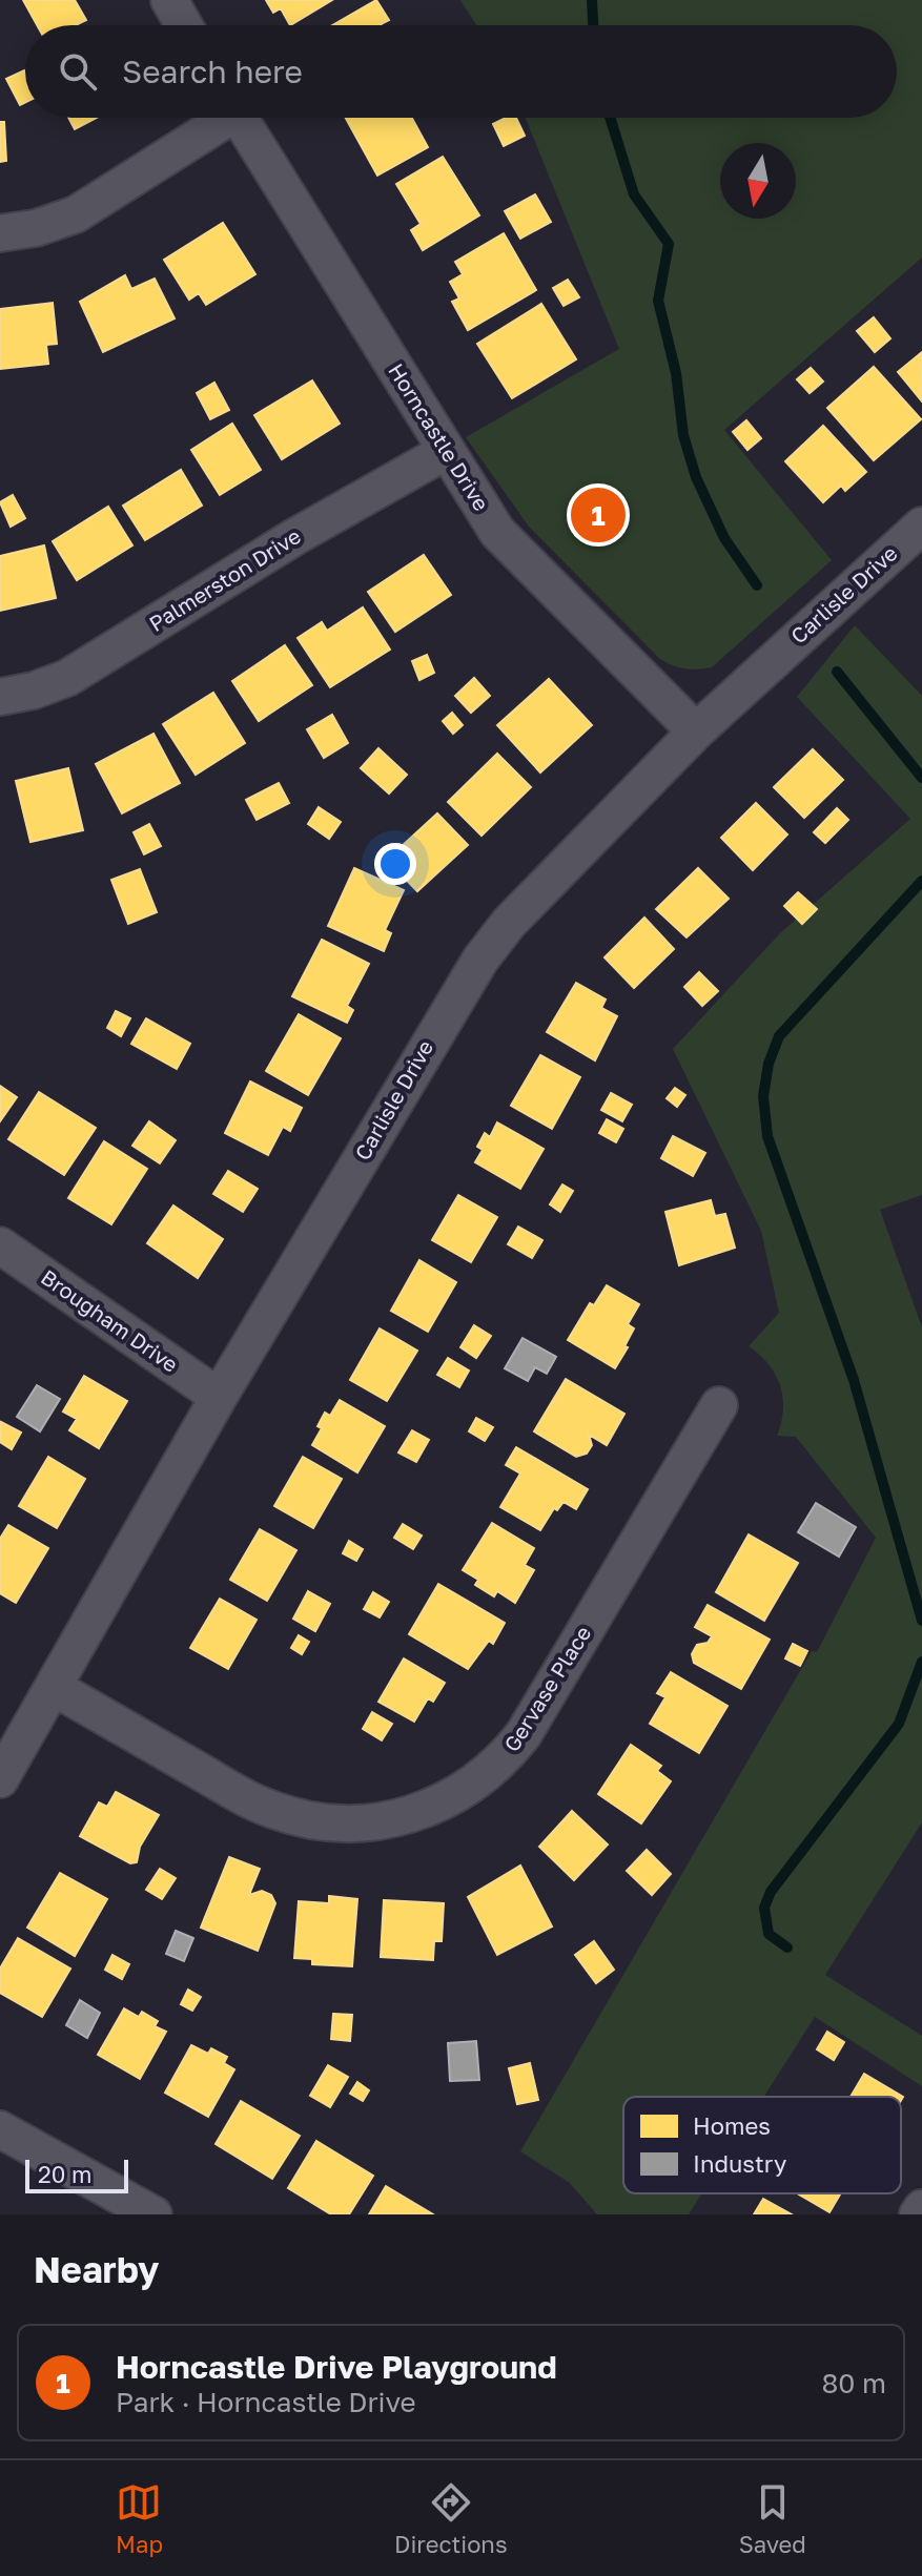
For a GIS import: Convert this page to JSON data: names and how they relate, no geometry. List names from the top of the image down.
{
  "streets": {
    "street": [
      "Horncastle Drive",
      "Palmerston Drive",
      "Carlisle Drive",
      "Brougham Drive",
      "Gervase Place"
    ]
  },
  "crossings": [
    ["Horncastle Drive", "Palmerston Drive"],
    ["Horncastle Drive", "Carlisle Drive"],
    ["Carlisle Drive", "Brougham Drive"],
    ["Carlisle Drive", "Gervase Place"]
  ],
  "legend": ["Homes", "Industry"],
  "scale_bar": "20 m",
  "north": "bottom",
  "page": {
    "search": "Search here",
    "pins": "1",
    "scale": "20 m",
    "heading": "Nearby",
    "list": [
      {
        "mark": "1",
        "name": "Horncastle Drive Playground",
        "note": "Park · Horncastle Drive",
        "value": "80 m"
      }
    ],
    "nav": ["Map", "Directions", "Saved"]
  }
}
